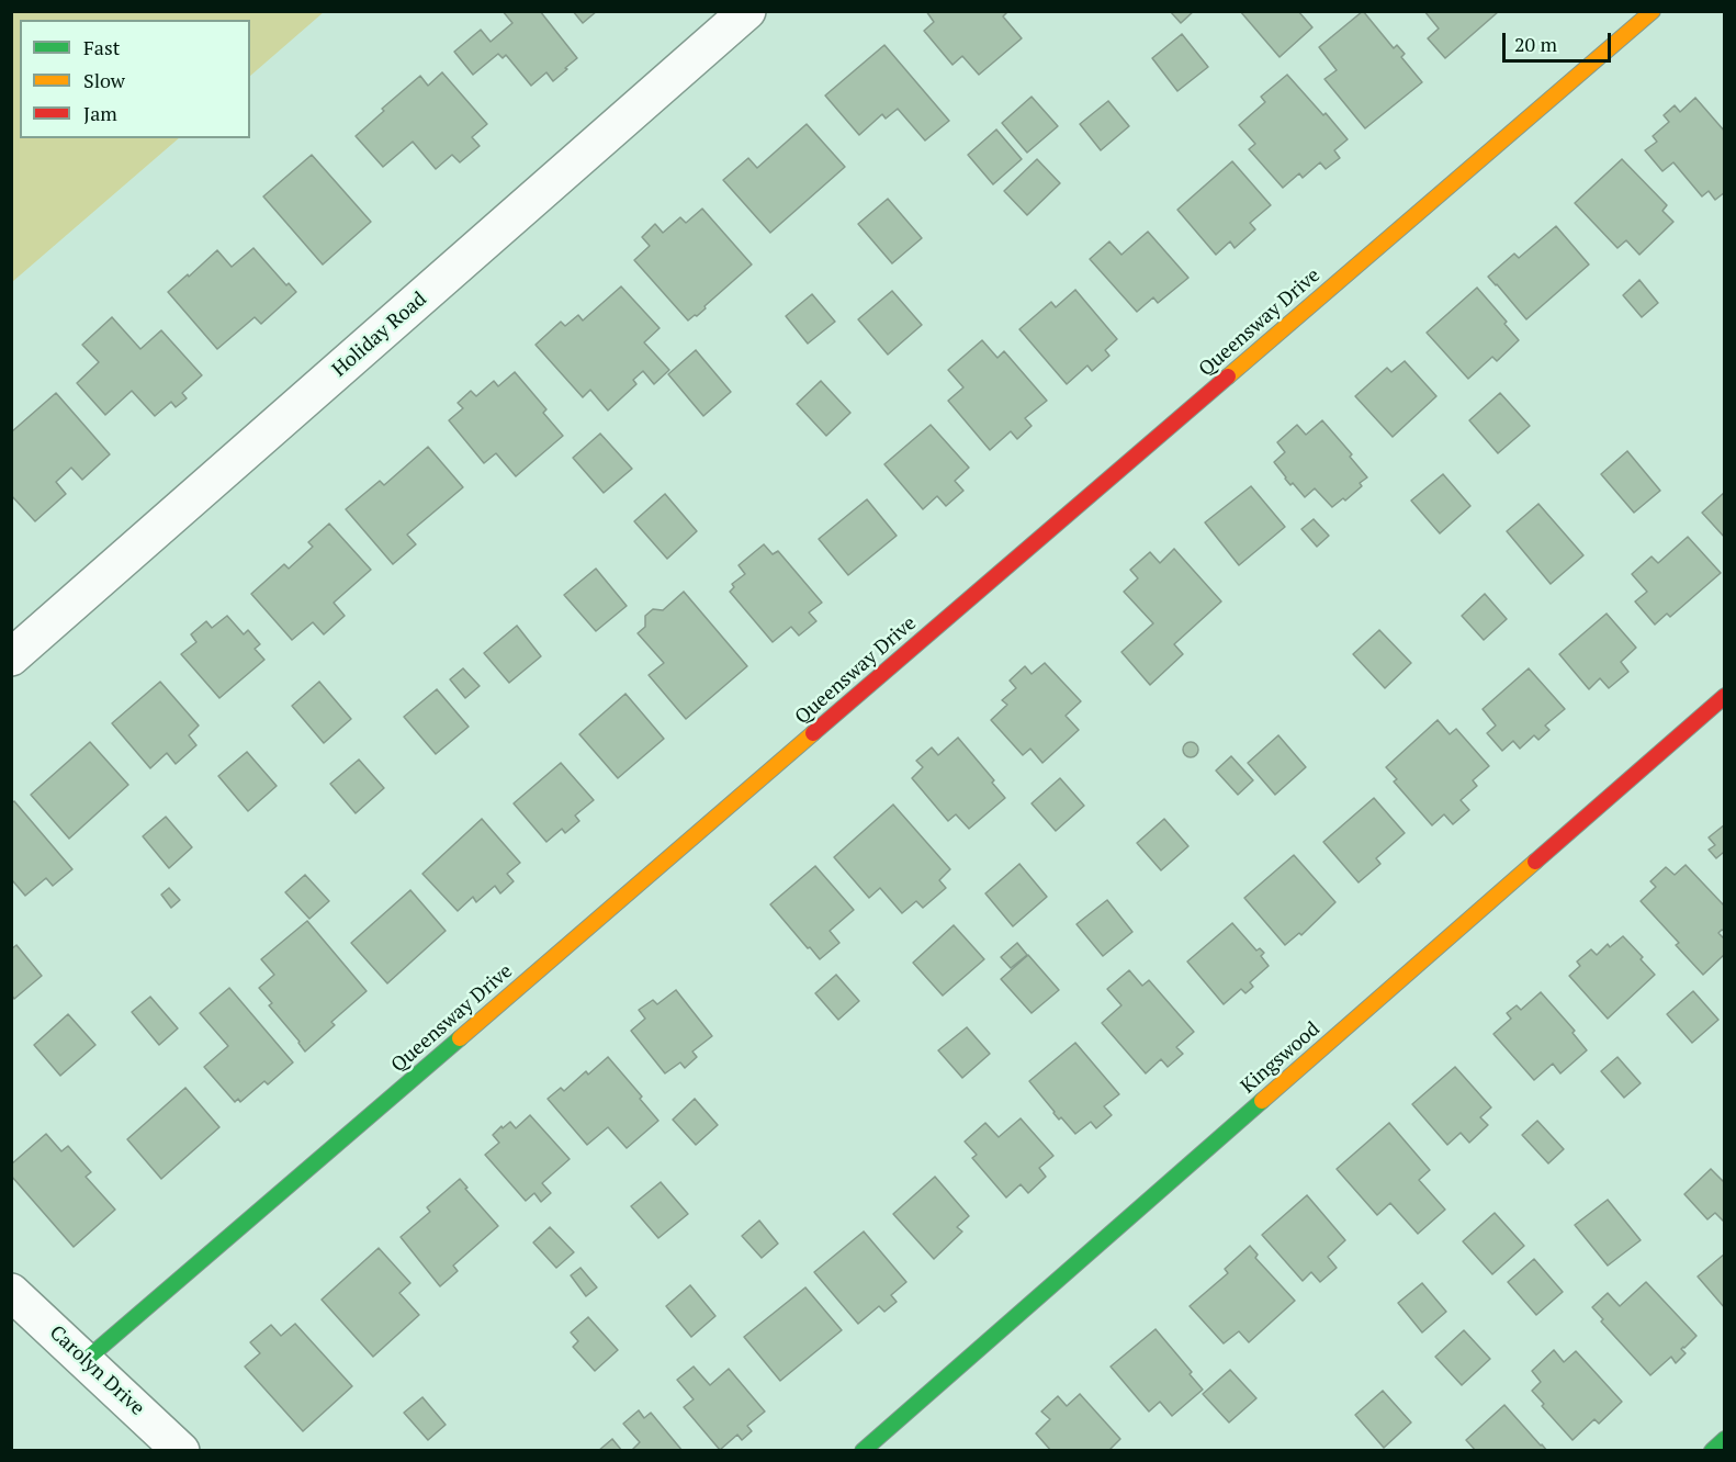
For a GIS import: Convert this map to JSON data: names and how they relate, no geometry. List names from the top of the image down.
{
  "streets": {
    "street": [
      "Queensway Drive",
      "Holiday Road",
      "Kingswood",
      "Carolyn Drive"
    ]
  },
  "crossings": [
    ["Queensway Drive", "Carolyn Drive"]
  ],
  "legend": ["Fast", "Slow", "Jam"],
  "scale_bar": "20 m"
}
